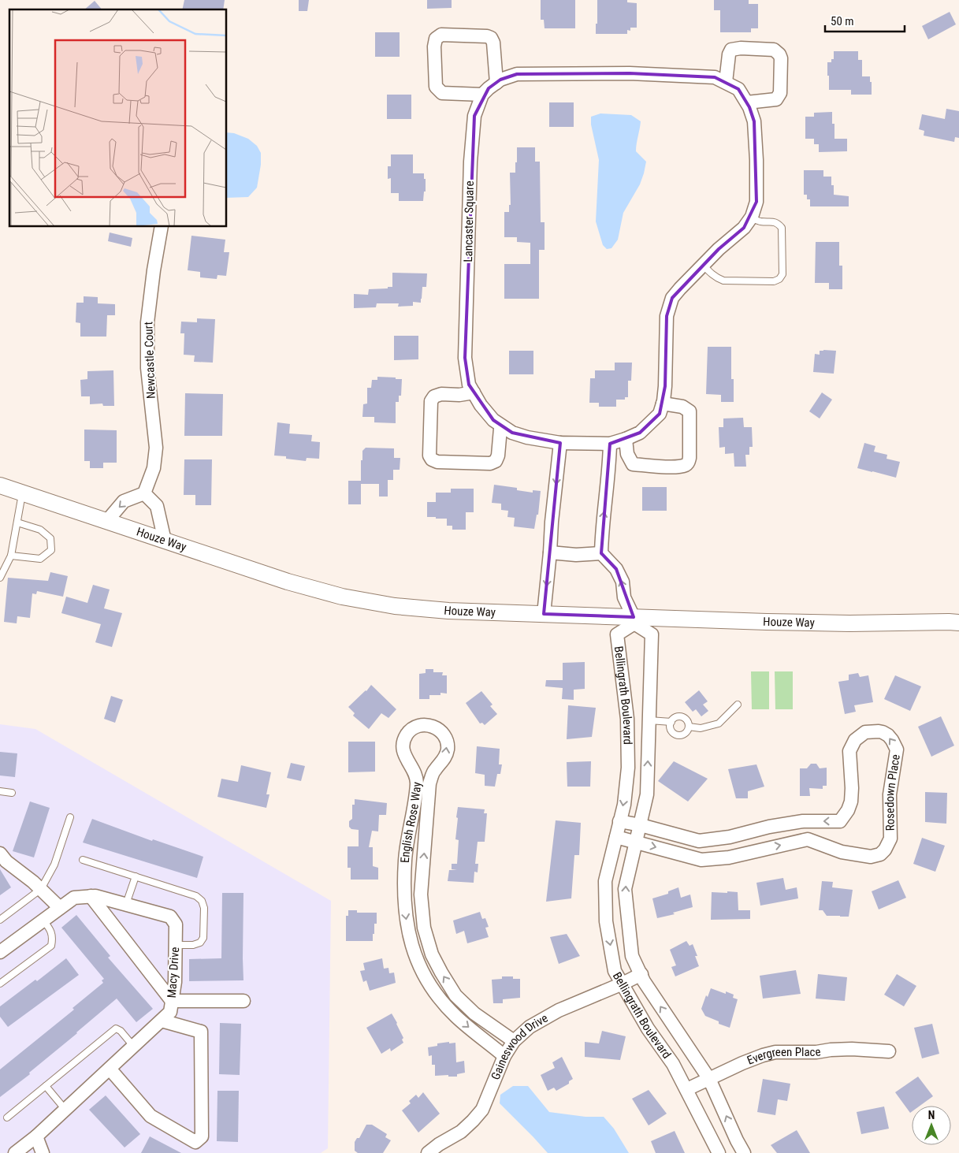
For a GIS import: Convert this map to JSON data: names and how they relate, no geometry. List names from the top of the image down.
{
  "streets": {
    "street": [
      "Lancaster Square",
      "Newcastle Court",
      "Houze Way",
      "Bellingrath Boulevard",
      "Rosedown Place",
      "English Rose Way",
      "Macy Drive",
      "Gaineswood Drive",
      "Evergreen Place"
    ]
  },
  "crossings": [
    ["Houze Way", "Bellingrath Boulevard"],
    ["Bellingrath Boulevard", "Rosedown Place"],
    ["Bellingrath Boulevard", "Gaineswood Drive"],
    ["Bellingrath Boulevard", "Evergreen Place"],
    ["English Rose Way", "Gaineswood Drive"]
  ],
  "scale_bar": "50 m",
  "north": "top"
}
